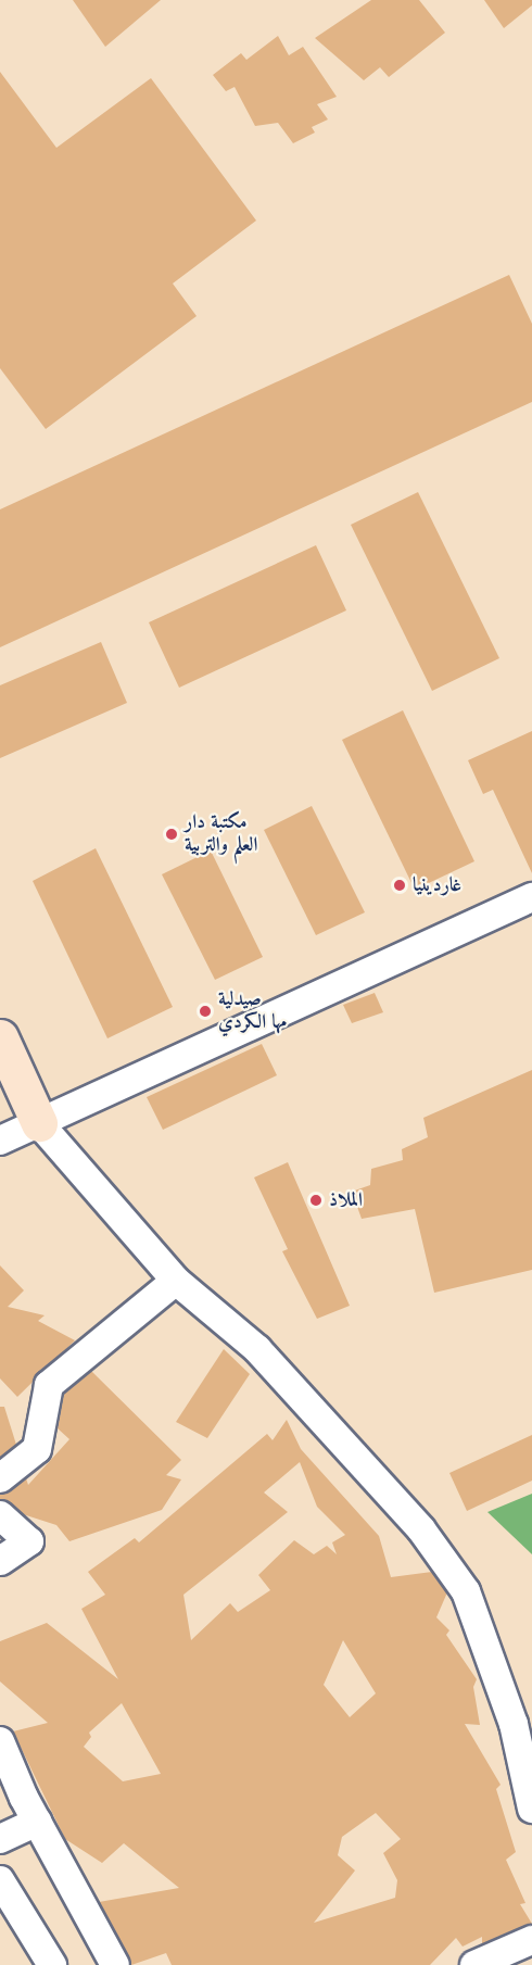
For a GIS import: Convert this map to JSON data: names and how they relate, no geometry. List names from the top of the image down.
{
  "places": [
    "مكتبة دار العلم والتربية",
    "غاردينيا",
    "صيدلية مها الكردي",
    "الملاذ"
  ]
}
